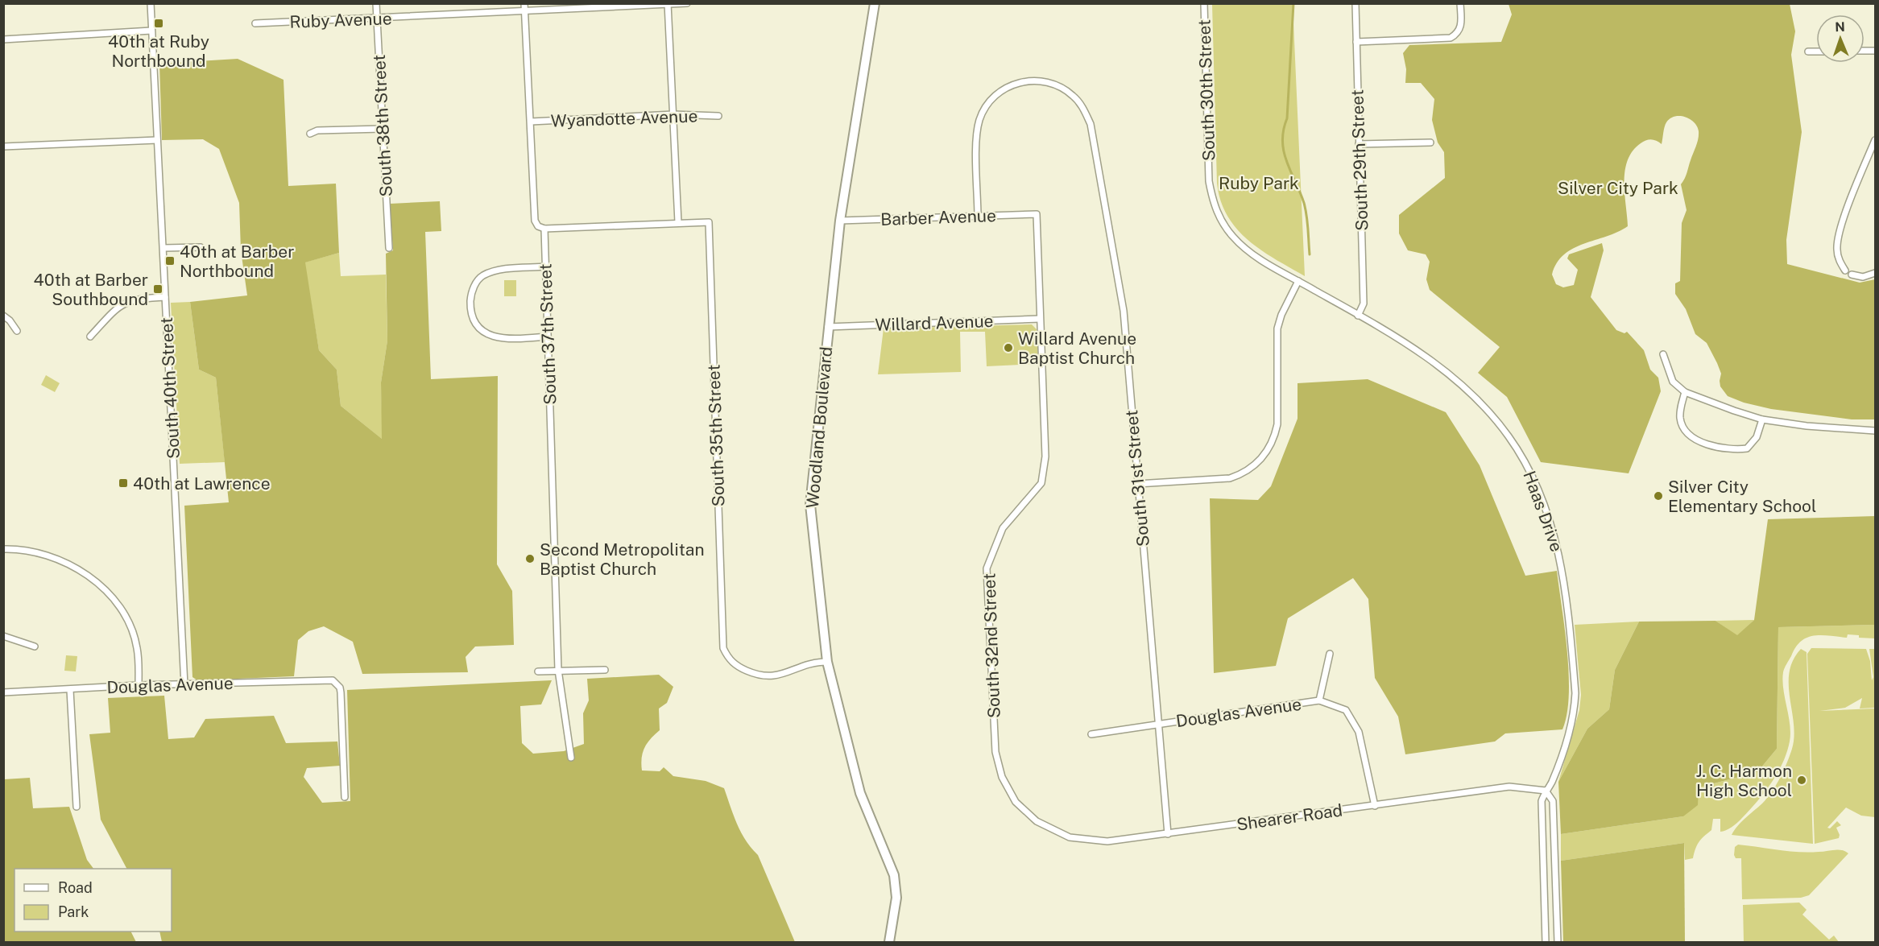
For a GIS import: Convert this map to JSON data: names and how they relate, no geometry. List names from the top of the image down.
{
  "streets": {
    "street": [
      "Ruby Avenue",
      "South 30th Street",
      "Wyandotte Avenue",
      "South 38th Street",
      "South 29th Street",
      "Barber Avenue",
      "Willard Avenue",
      "South 37th Street",
      "South 40th Street",
      "Woodland Boulevard",
      "South 35th Street",
      "South 31st Street",
      "Haas Drive",
      "South 32nd Street",
      "Douglas Avenue",
      "Shearer Road"
    ]
  },
  "crossings": [
    ["Ruby Avenue", "South 38th Street"],
    ["Ruby Avenue", "South 37th Street"],
    ["South 30th Street", "Haas Drive"],
    ["Wyandotte Avenue", "South 37th Street"],
    ["South 29th Street", "Haas Drive"],
    ["Barber Avenue", "Woodland Boulevard"],
    ["Barber Avenue", "South 31st Street"],
    ["Barber Avenue", "South 32nd Street"],
    ["Willard Avenue", "Woodland Boulevard"],
    ["Willard Avenue", "South 32nd Street"],
    ["South 40th Street", "Douglas Avenue"],
    ["Woodland Boulevard", "South 35th Street"],
    ["South 31st Street", "Douglas Avenue"],
    ["South 31st Street", "Shearer Road"],
    ["Haas Drive", "Shearer Road"],
    ["South 32nd Street", "Shearer Road"]
  ],
  "parks": ["Ruby Park", "Silver City Park"],
  "places": {
    "transit": [
      "40th at Ruby Northbound",
      "40th at Barber Northbound",
      "40th at Barber Southbound",
      "40th at Lawrence"
    ],
    "other": [
      "Willard Avenue Baptist Church",
      "Silver City Elementary School",
      "Second Metropolitan Baptist Church",
      "J. C. Harmon High School"
    ]
  },
  "legend": ["Road", "Park"],
  "north": "top"
}
